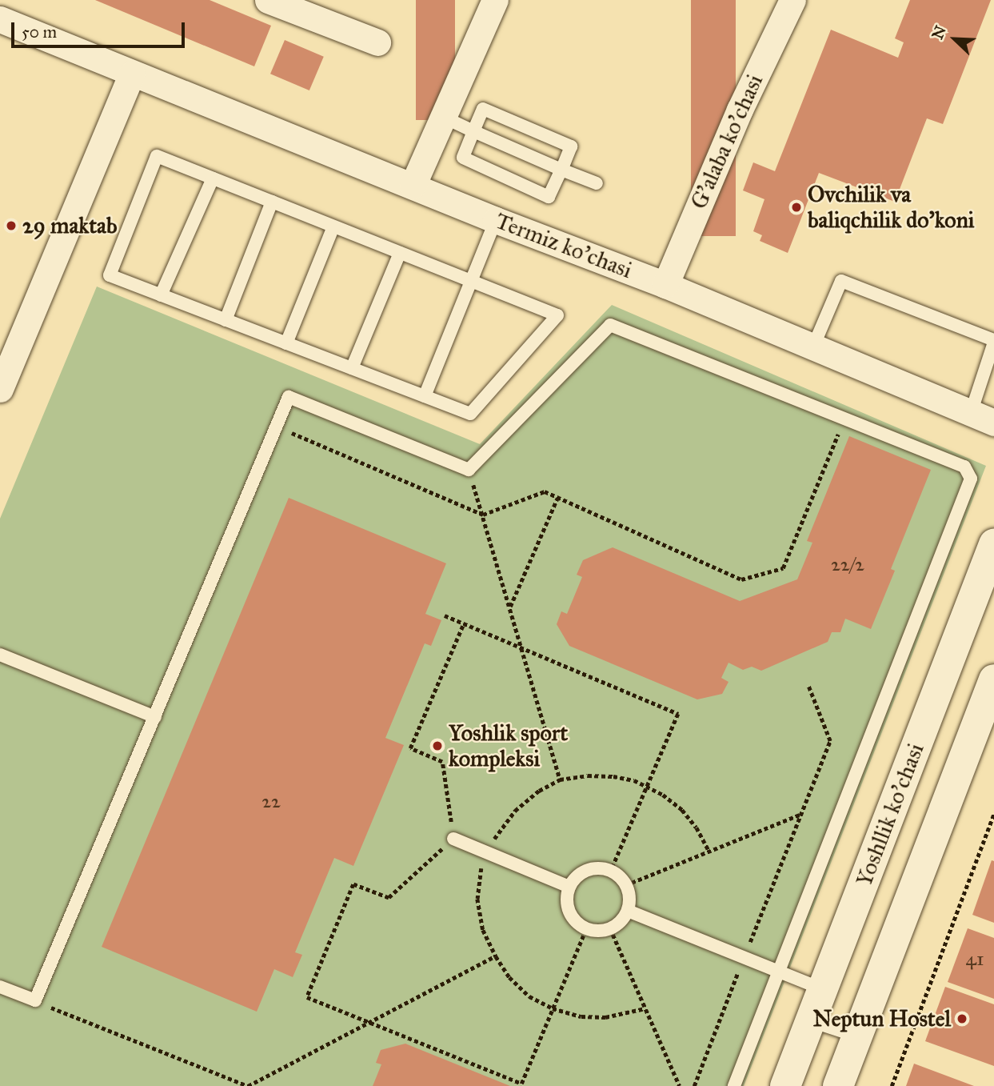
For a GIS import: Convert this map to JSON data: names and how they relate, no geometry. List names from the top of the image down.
{
  "streets": {
    "main road": ["Yoshllik ko'chasi"],
    "street": ["G'alaba ko'chasi", "Termiz ko'chasi"]
  },
  "crossings": [
    ["G'alaba ko'chasi", "Termiz ko'chasi"]
  ],
  "places": [
    "Ovchilik va baliqchilik do'koni",
    "29 maktab",
    "Yoshlik sport kompleksi",
    "Neptun Hostel"
  ],
  "house_numbers": ["22/2", "22", "41"],
  "scale_bar": "50 m",
  "north": "top left"
}
